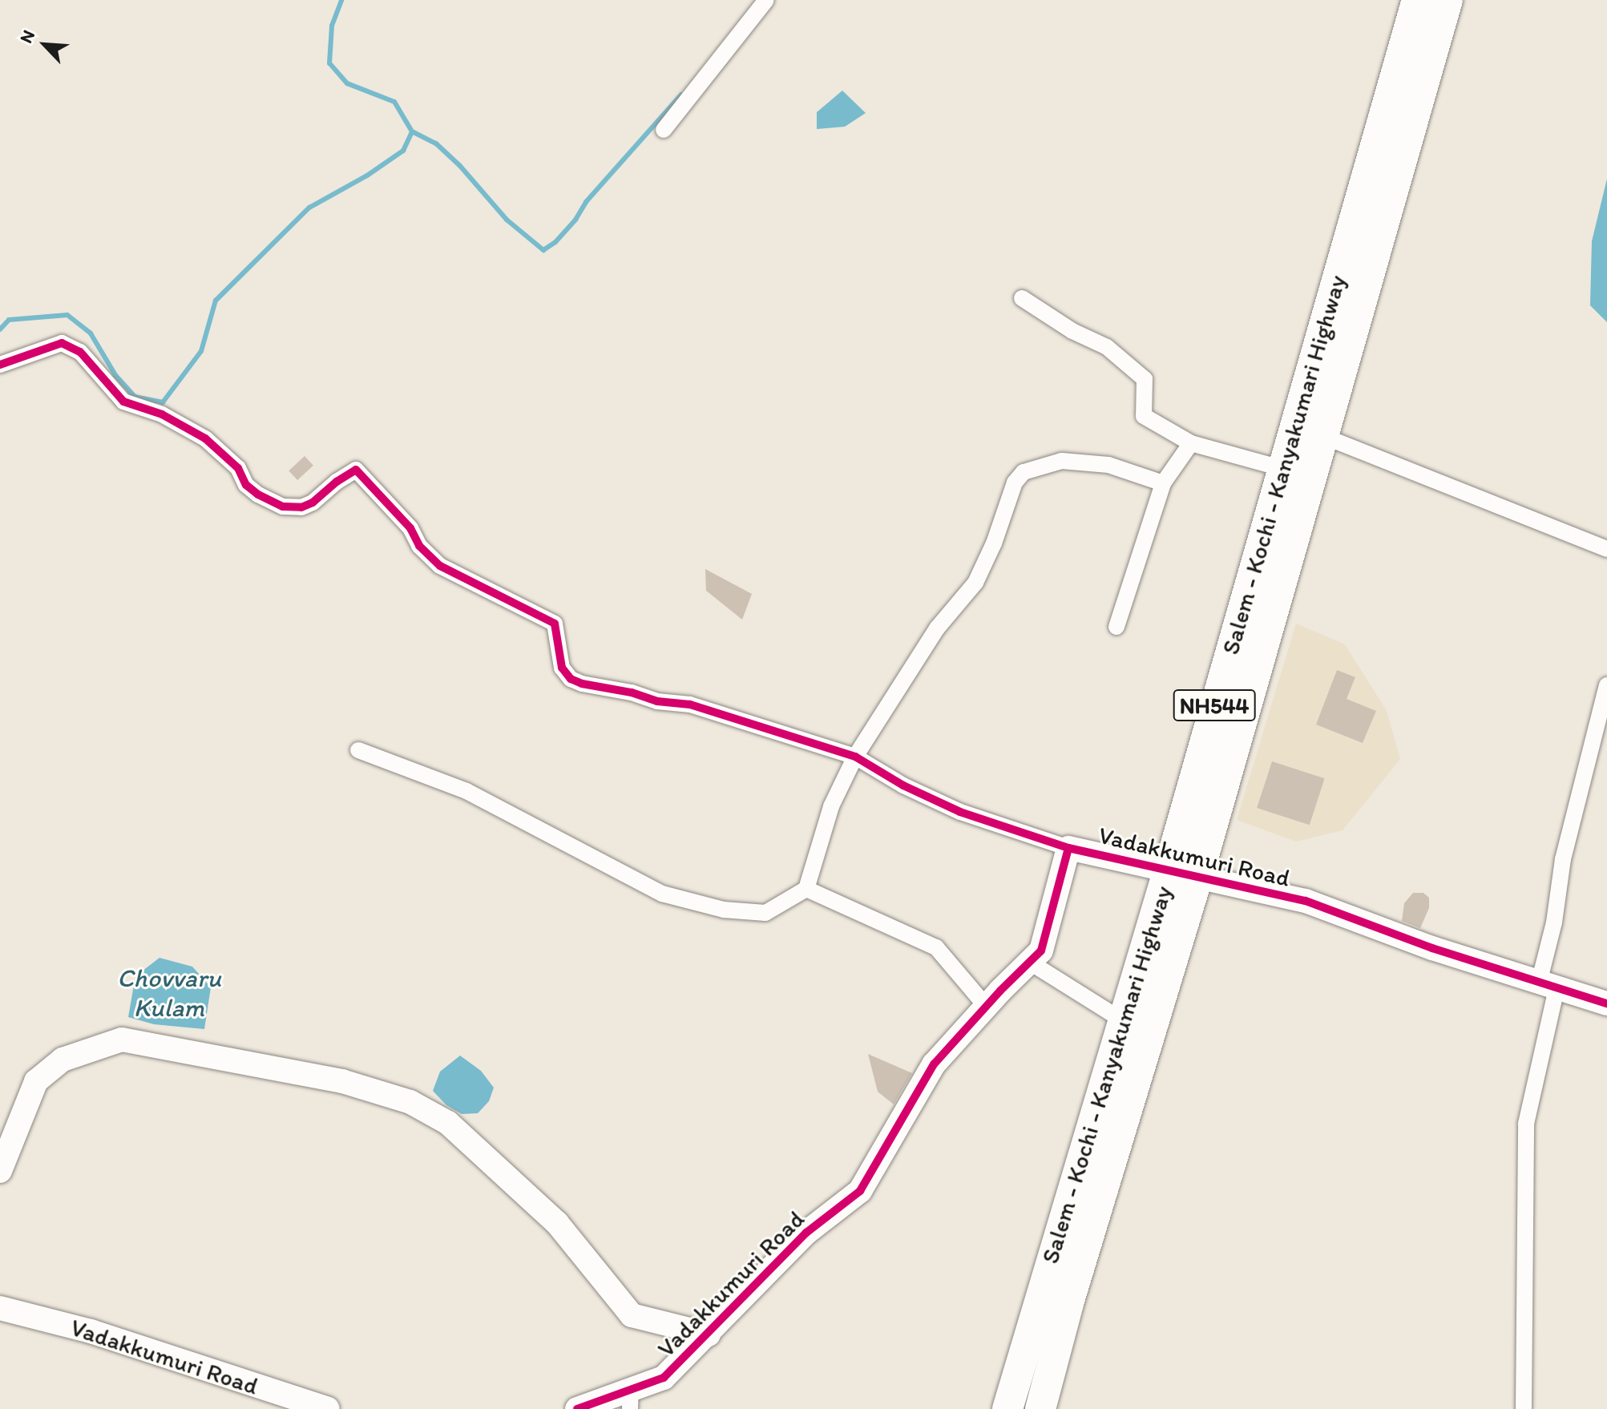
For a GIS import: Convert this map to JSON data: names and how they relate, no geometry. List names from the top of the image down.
{
  "streets": {
    "highway": ["Salem - Kochi - Kanyakumari Highway", "NH544"],
    "street": ["Vadakkumuri Road"]
  },
  "crossings": [
    ["Salem - Kochi - Kanyakumari Highway", "Vadakkumuri Road"]
  ],
  "water": ["Chovvaru Kulam"],
  "north": "top left"
}
